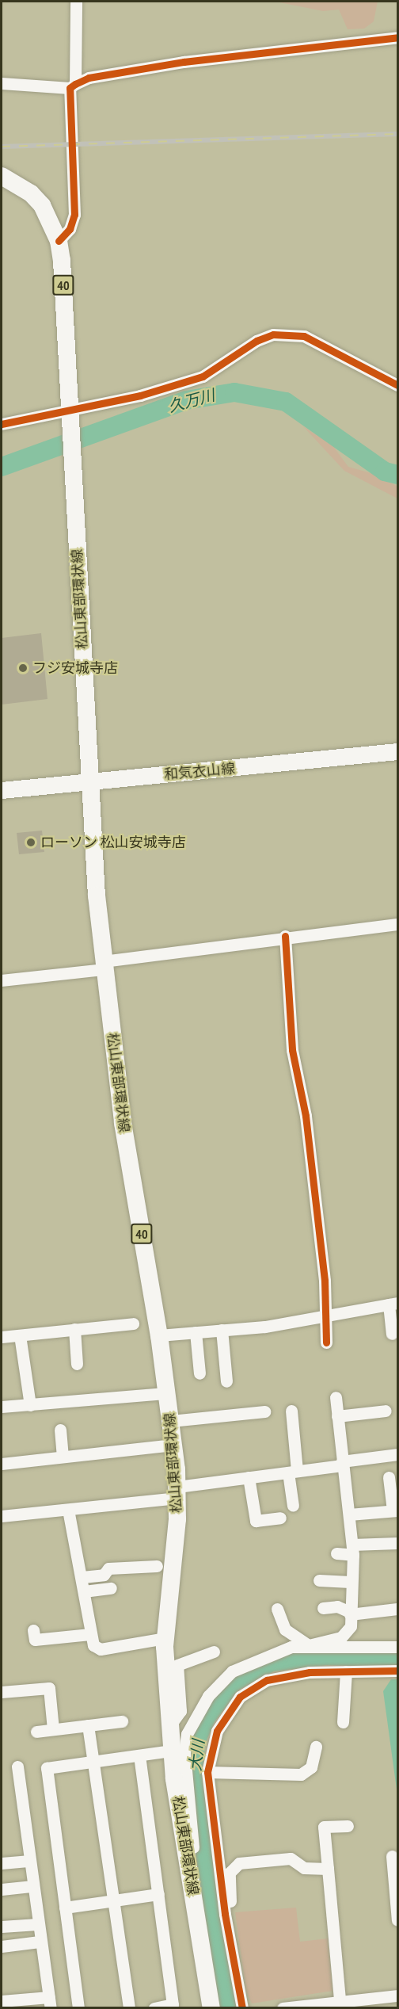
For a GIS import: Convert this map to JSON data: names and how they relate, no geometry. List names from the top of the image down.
{
  "streets": {
    "main road": ["40", "松山東部環状線", "和気衣山線"]
  },
  "crossings": [
    ["松山東部環状線", "和気衣山線"]
  ],
  "water": ["久万川", "大川"],
  "places": ["フジ安城寺店", "ローソン 松山安城寺店"]
}
